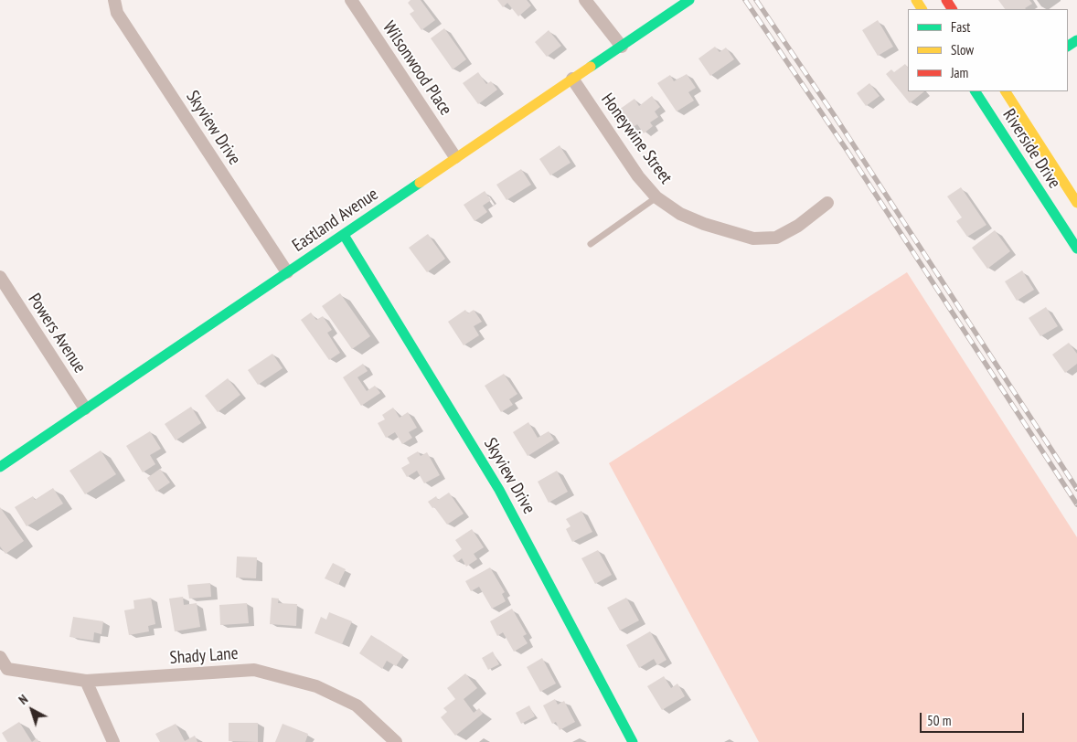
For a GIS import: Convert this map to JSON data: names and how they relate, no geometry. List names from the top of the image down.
{
  "streets": {
    "street": [
      "Wilsonwood Place",
      "Skyview Drive",
      "Honeywine Street",
      "Riverside Drive",
      "Eastland Avenue",
      "Powers Avenue",
      "Shady Lane"
    ]
  },
  "crossings": [
    ["Wilsonwood Place", "Eastland Avenue"],
    ["Skyview Drive", "Eastland Avenue"],
    ["Honeywine Street", "Eastland Avenue"],
    ["Eastland Avenue", "Powers Avenue"]
  ],
  "legend": ["Fast", "Slow", "Jam"],
  "scale_bar": "50 m",
  "north": "top left"
}
